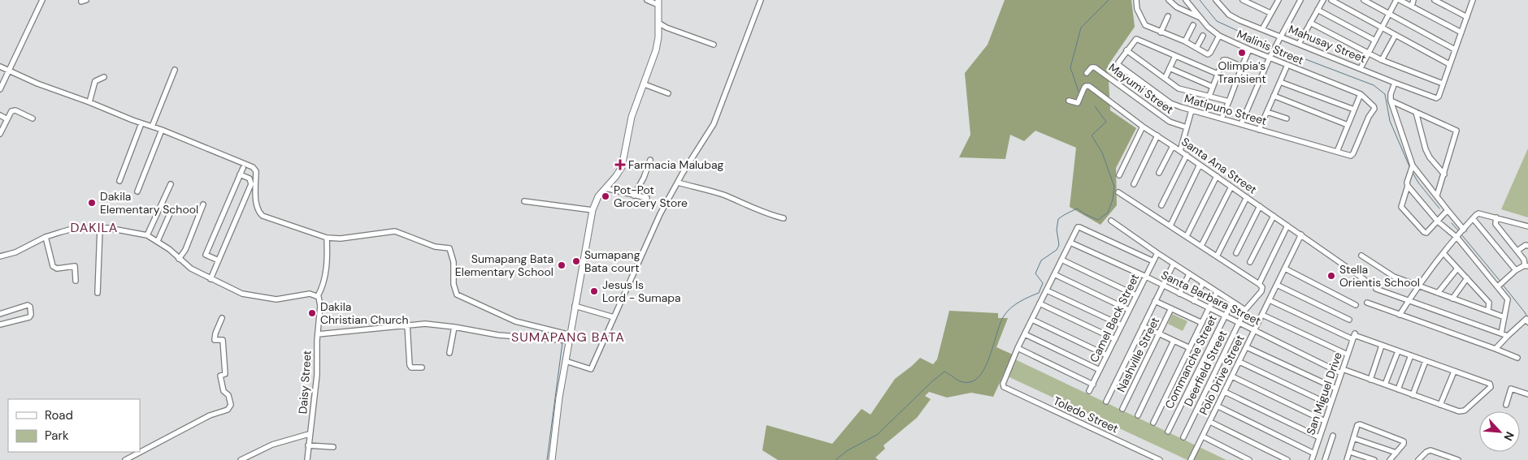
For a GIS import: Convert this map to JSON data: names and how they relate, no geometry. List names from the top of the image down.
{
  "streets": {
    "street": [
      "Mahusay Street",
      "Malinis Street",
      "Mayumi Street",
      "Matipuno Street",
      "Santa Ana Street",
      "Santa Barbara Street",
      "Camel Back Street",
      "Nashville Street",
      "Commanche Street",
      "Deerfield Street",
      "Polo Drive Street",
      "Daisy Street",
      "San Miguel Drive",
      "Toledo Street"
    ]
  },
  "crossings": [
    ["Malinis Street", "Matipuno Street"],
    ["Santa Ana Street", "Deerfield Street"],
    ["Santa Ana Street", "Polo Drive Street"],
    ["Santa Barbara Street", "Camel Back Street"],
    ["Santa Barbara Street", "Commanche Street"],
    ["Santa Barbara Street", "Deerfield Street"],
    ["Santa Barbara Street", "Polo Drive Street"],
    ["Santa Barbara Street", "San Miguel Drive"]
  ],
  "districts": ["DAKILA", "SUMAPANG BATA"],
  "places": {
    "other": [
      "Olimpia's Transient",
      "Pot-Pot Grocery Store",
      "Dakila Elementary School",
      "Sumapang Bata court",
      "Sumapang Bata Elementary School",
      "Stella Orientis School",
      "Jesus Is Lord - Sumapa",
      "Dakila Christian Church"
    ],
    "health": ["Farmacia Malubag"]
  },
  "legend": ["Road", "Park"],
  "north": "bottom right"
}
